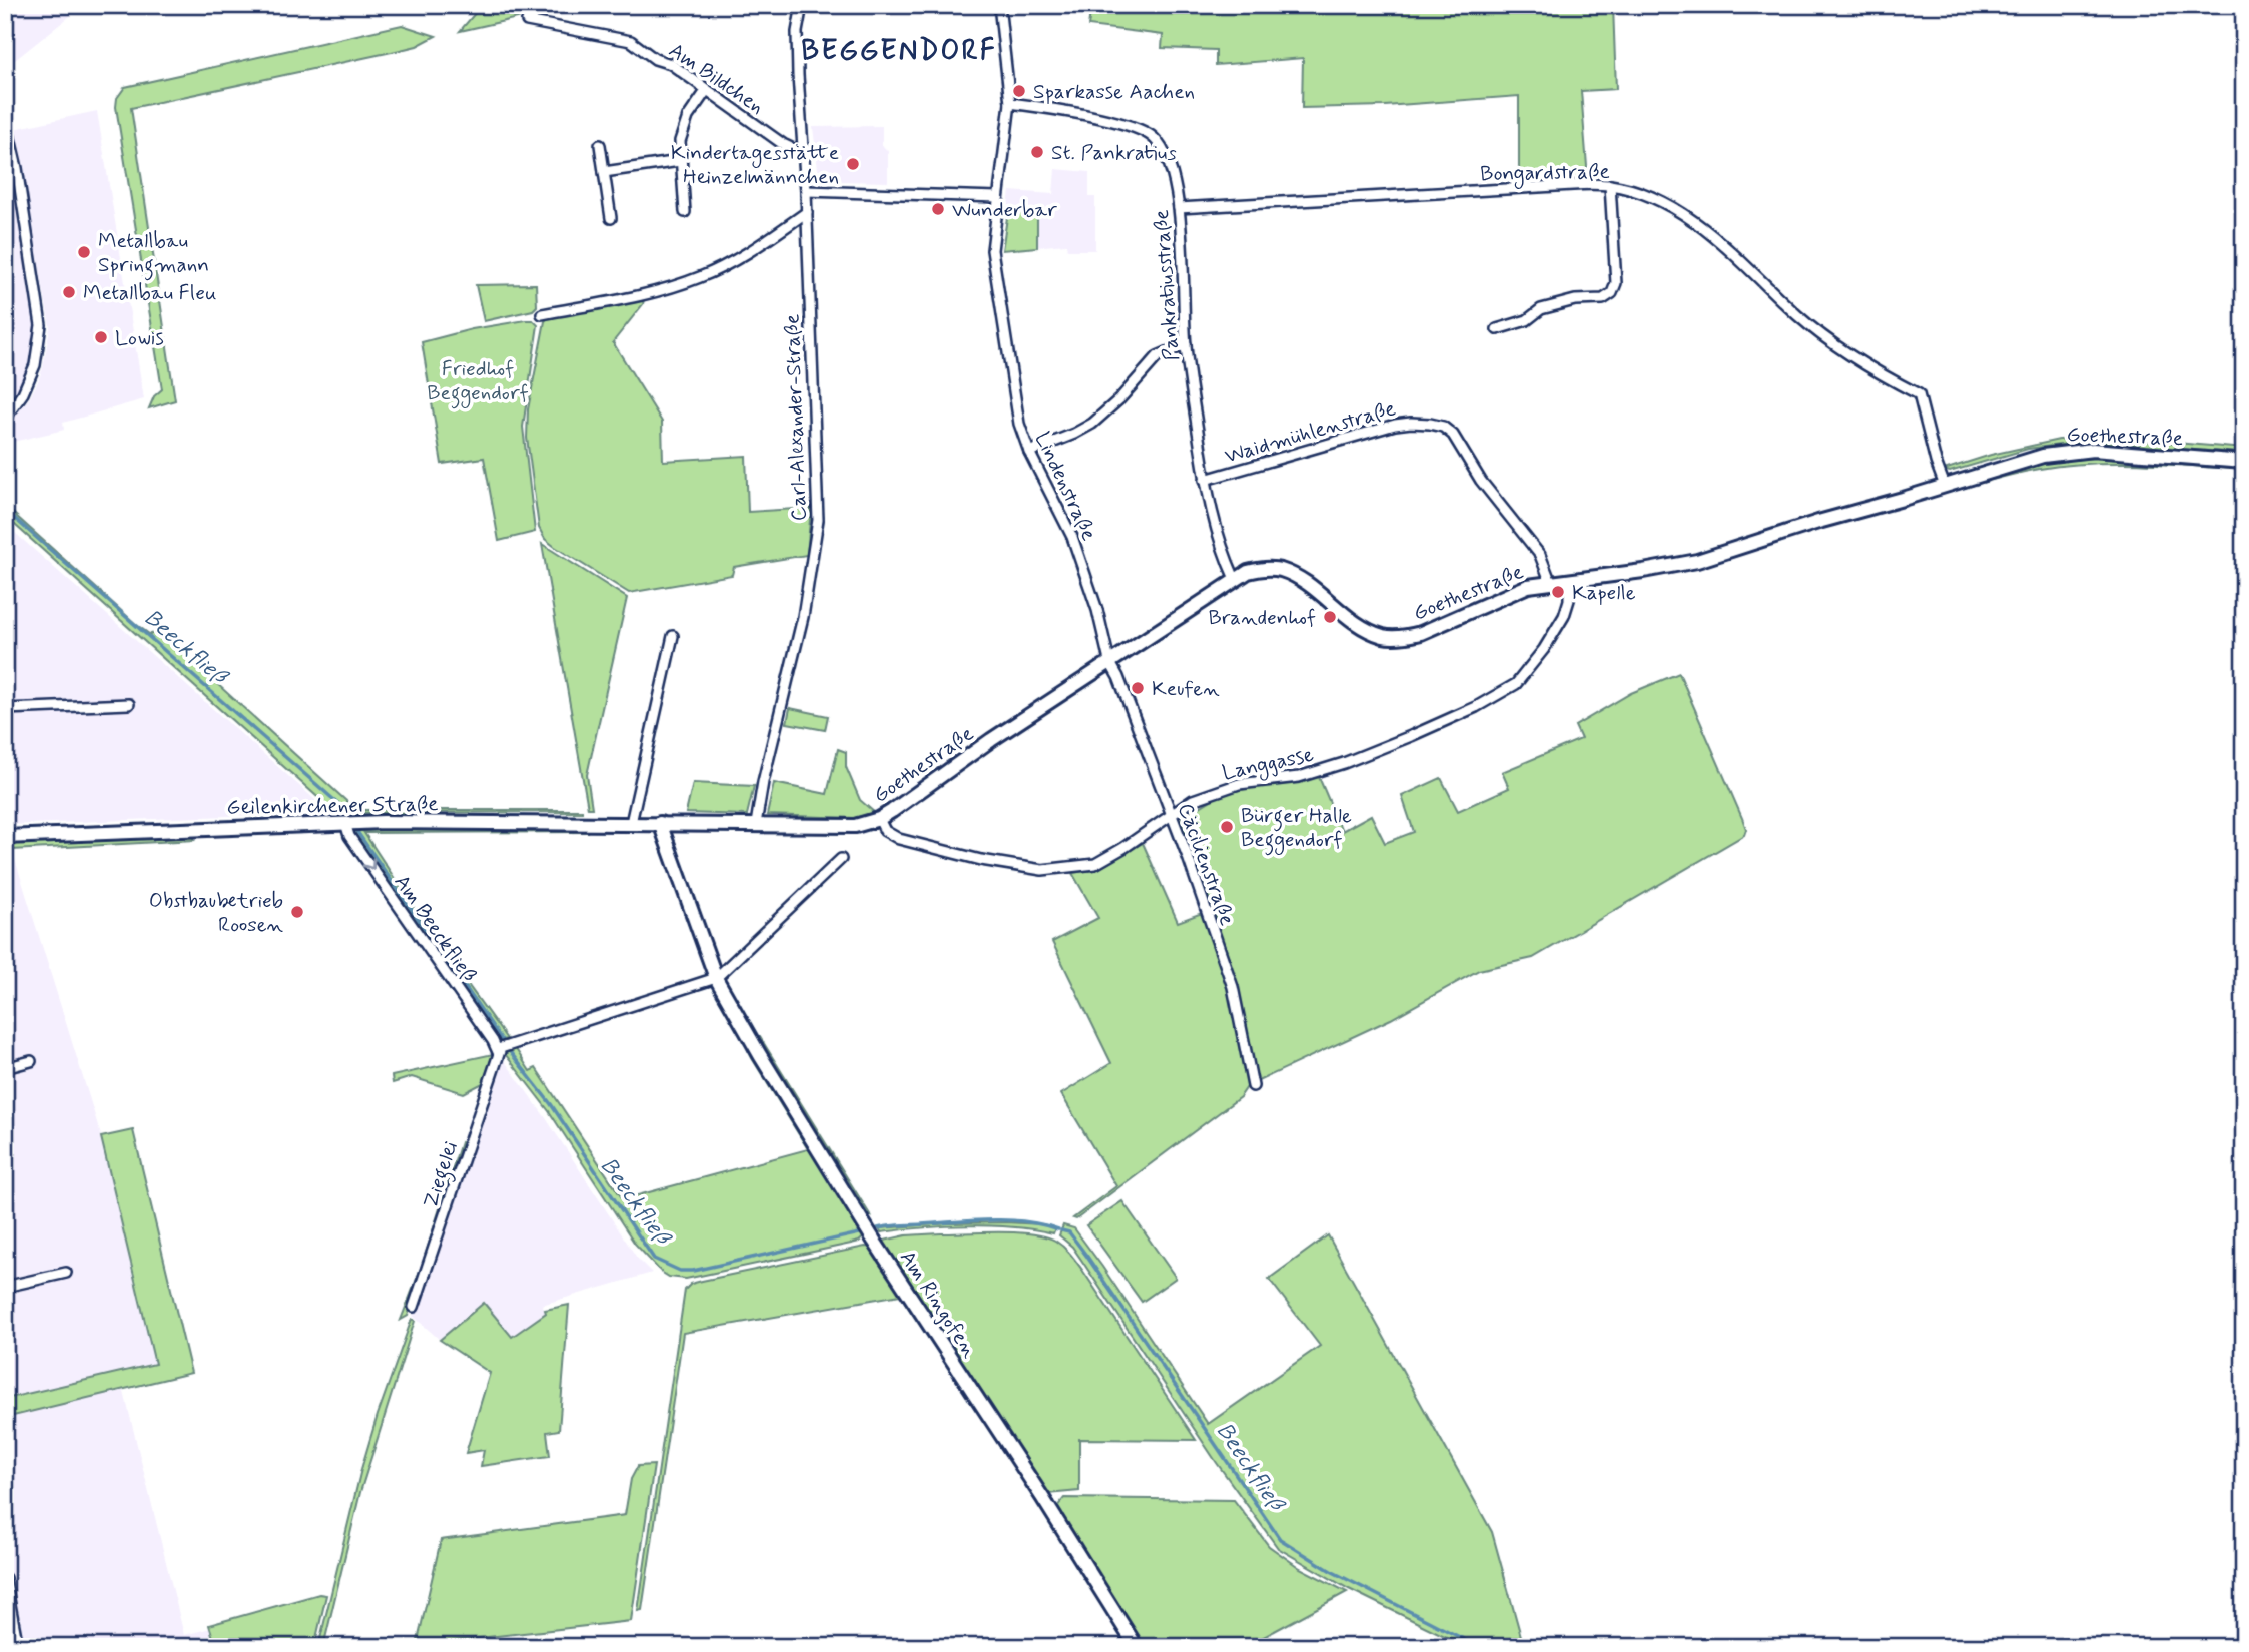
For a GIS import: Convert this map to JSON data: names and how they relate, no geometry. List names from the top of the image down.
{
  "streets": {
    "street": [
      "Am Bildchen",
      "Bongardstraße",
      "Pankratiusstraße",
      "Carl-Alexander-Straße",
      "Waidmühlenstraße",
      "Goethestraße",
      "Lindenstraße",
      "Langgasse",
      "Geilenkirchener Straße",
      "Cäcilienstraße",
      "Am Beeckfließ",
      "Ziegelei",
      "Am Ringofen"
    ]
  },
  "crossings": [
    ["Am Bildchen", "Carl-Alexander-Straße"],
    ["Bongardstraße", "Pankratiusstraße"],
    ["Bongardstraße", "Goethestraße"],
    ["Pankratiusstraße", "Waidmühlenstraße"],
    ["Pankratiusstraße", "Goethestraße"],
    ["Pankratiusstraße", "Lindenstraße"],
    ["Carl-Alexander-Straße", "Goethestraße"],
    ["Waidmühlenstraße", "Goethestraße"],
    ["Goethestraße", "Lindenstraße"],
    ["Goethestraße", "Langgasse"],
    ["Goethestraße", "Geilenkirchener Straße"],
    ["Goethestraße", "Cäcilienstraße"],
    ["Goethestraße", "Am Ringofen"],
    ["Lindenstraße", "Cäcilienstraße"],
    ["Langgasse", "Cäcilienstraße"],
    ["Geilenkirchener Straße", "Am Beeckfließ"],
    ["Geilenkirchener Straße", "Am Ringofen"],
    ["Am Beeckfließ", "Ziegelei"]
  ],
  "one_way": ["Am Beeckfließ"],
  "districts": ["BEGGENDORF"],
  "water": ["Beeckfließ"],
  "parks": ["Friedhof Beggendorf"],
  "places": [
    "Sparkasse Aachen",
    "St. Pankratius",
    "Kindertagesstätte Heinzelmännchen",
    "Wunderbar",
    "Metallbau Springmann",
    "Metallbau Fleu",
    "Lowis",
    "Kapelle",
    "Brandenhof",
    "Keufen",
    "Bürger Halle Beggendorf",
    "Obstbaubetrieb Roosen"
  ]
}
